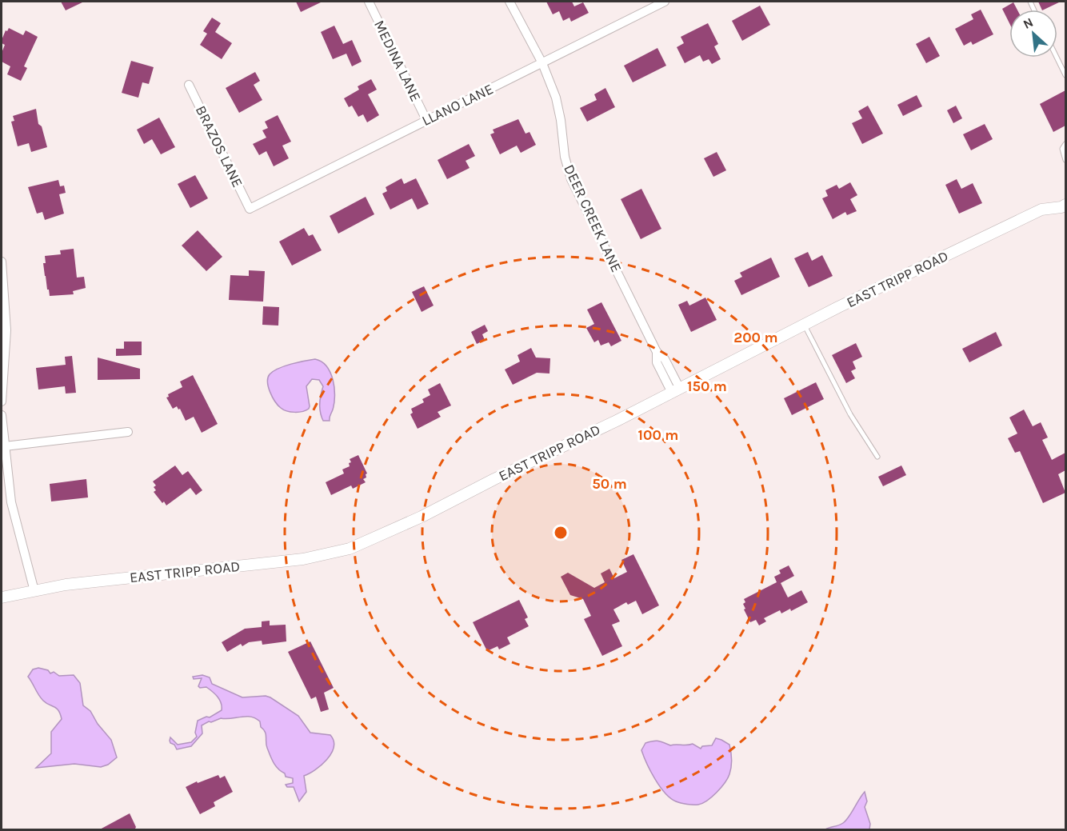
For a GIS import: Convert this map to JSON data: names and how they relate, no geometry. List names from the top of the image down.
{
  "streets": {
    "street": [
      "MEDINA LANE",
      "LLANO LANE",
      "BRAZOS LANE",
      "DEER CREEK LANE",
      "EAST TRIPP ROAD"
    ]
  },
  "crossings": [
    ["MEDINA LANE", "LLANO LANE"],
    ["LLANO LANE", "BRAZOS LANE"],
    ["LLANO LANE", "DEER CREEK LANE"],
    ["DEER CREEK LANE", "EAST TRIPP ROAD"]
  ],
  "north": "top left",
  "rings": [
    "200 m",
    "150 m",
    "100 m",
    "50 m"
  ]
}
